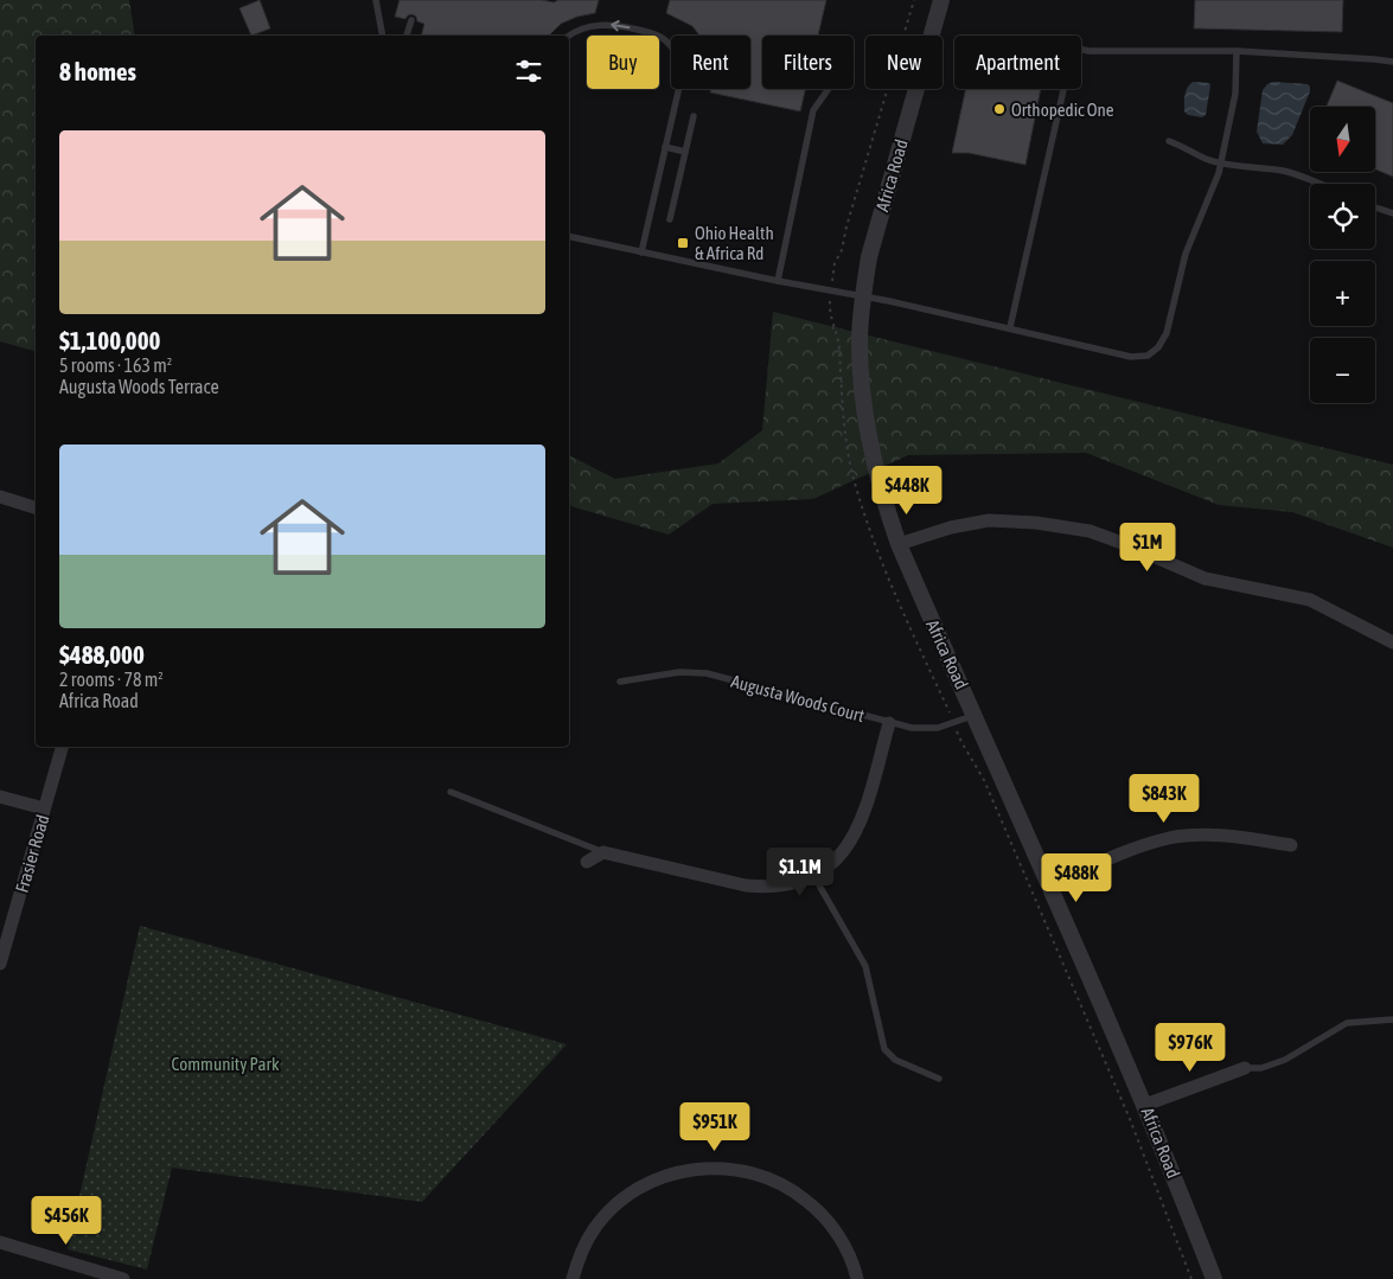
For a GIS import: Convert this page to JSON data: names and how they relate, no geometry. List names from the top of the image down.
{
  "streets": {
    "street": ["Africa Road", "Frasier Road"],
    "lane": ["Augusta Woods Court"]
  },
  "crossings": [
    ["Africa Road", "Augusta Woods Court"]
  ],
  "parks": ["Community Park"],
  "places": {
    "other": ["Orthopedic One"],
    "transit": ["Ohio Health & Africa Rd"]
  },
  "north": "bottom",
  "page": {
    "chip": [
      "Buy",
      "Rent",
      "Filters",
      "New",
      "Apartment"
    ],
    "heading": "8 homes",
    "map_buttons": ["+", "−"],
    "list": [
      {
        "name": "$1,100,000",
        "note": "5 rooms · 163 m² · Augusta Woods Terrace"
      },
      {
        "name": "$488,000",
        "note": "2 rooms · 78 m² · Africa Road"
      }
    ],
    "price": [
      "$448K",
      "$1M",
      "$843K",
      "$1.1M",
      "$488K",
      "$976K",
      "$951K",
      "$456K"
    ]
  }
}
